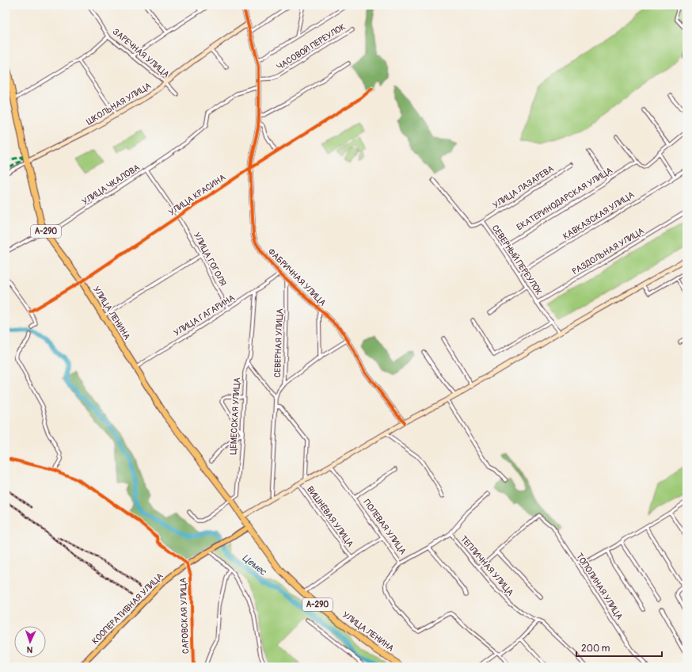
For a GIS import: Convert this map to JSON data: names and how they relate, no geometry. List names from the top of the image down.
{
  "streets": {
    "highway": ["А-290", "УЛИЦА ЛЕНИНА"],
    "main road": ["КООПЕРАТИВНАЯ УЛИЦА"],
    "street": [
      "ЧАСОВОЙ ПЕРЕУЛОК",
      "ЗАРЕЧНАЯ УЛИЦА",
      "ШКОЛЬНАЯ УЛИЦА",
      "УЛИЦА ЧКАЛОВА",
      "УЛИЦА ЛАЗАРЕВА",
      "УЛИЦА КРАСИНА",
      "ЕКАТЕРИНОДАРСКАЯ УЛИЦА",
      "КАВКАЗСКАЯ УЛИЦА",
      "РАЗДОЛЬНАЯ УЛИЦА",
      "УЛИЦА ГОГОЛЯ",
      "СЕВЕРНЫЙ ПЕРЕУЛОК",
      "ФАБРИЧНАЯ УЛИЦА",
      "УЛИЦА ГАГАРИНА",
      "СЕВЕРНАЯ УЛИЦА",
      "ЦЕМЕССКАЯ УЛИЦА",
      "ВИШНЁВАЯ УЛИЦА",
      "ПОЛЕВАЯ УЛИЦА",
      "ТЕПЛИЧНАЯ УЛИЦА",
      "ТОПОЛИНАЯ УЛИЦА",
      "САРОВСКАЯ УЛИЦА"
    ]
  },
  "crossings": [
    ["ЧАСОВОЙ ПЕРЕУЛОК", "ФАБРИЧНАЯ УЛИЦА"],
    ["ЗАРЕЧНАЯ УЛИЦА", "ШКОЛЬНАЯ УЛИЦА"],
    ["ШКОЛЬНАЯ УЛИЦА", "ФАБРИЧНАЯ УЛИЦА"],
    ["ШКОЛЬНАЯ УЛИЦА", "УЛИЦА ЛЕНИНА"],
    ["УЛИЦА ЧКАЛОВА", "УЛИЦА ГОГОЛЯ"],
    ["УЛИЦА ЧКАЛОВА", "ФАБРИЧНАЯ УЛИЦА"],
    ["УЛИЦА ЧКАЛОВА", "УЛИЦА ЛЕНИНА"],
    ["УЛИЦА ЛАЗАРЕВА", "СЕВЕРНЫЙ ПЕРЕУЛОК"],
    ["УЛИЦА КРАСИНА", "УЛИЦА ГОГОЛЯ"],
    ["УЛИЦА КРАСИНА", "ФАБРИЧНАЯ УЛИЦА"],
    ["УЛИЦА КРАСИНА", "УЛИЦА ЛЕНИНА"],
    ["ЕКАТЕРИНОДАРСКАЯ УЛИЦА", "СЕВЕРНЫЙ ПЕРЕУЛОК"],
    ["КАВКАЗСКАЯ УЛИЦА", "СЕВЕРНЫЙ ПЕРЕУЛОК"],
    ["РАЗДОЛЬНАЯ УЛИЦА", "СЕВЕРНЫЙ ПЕРЕУЛОК"],
    ["УЛИЦА ГОГОЛЯ", "УЛИЦА ГАГАРИНА"],
    ["ФАБРИЧНАЯ УЛИЦА", "УЛИЦА ГАГАРИНА"],
    ["ФАБРИЧНАЯ УЛИЦА", "СЕВЕРНАЯ УЛИЦА"],
    ["УЛИЦА ЛЕНИНА", "УЛИЦА ГАГАРИНА"],
    ["УЛИЦА ЛЕНИНА", "ЦЕМЕССКАЯ УЛИЦА"],
    ["УЛИЦА ЛЕНИНА", "КООПЕРАТИВНАЯ УЛИЦА"],
    ["УЛИЦА ГАГАРИНА", "ЦЕМЕССКАЯ УЛИЦА"],
    ["КООПЕРАТИВНАЯ УЛИЦА", "САРОВСКАЯ УЛИЦА"]
  ],
  "water": ["Цемес"],
  "scale_bar": "200 m",
  "north": "bottom"
}
